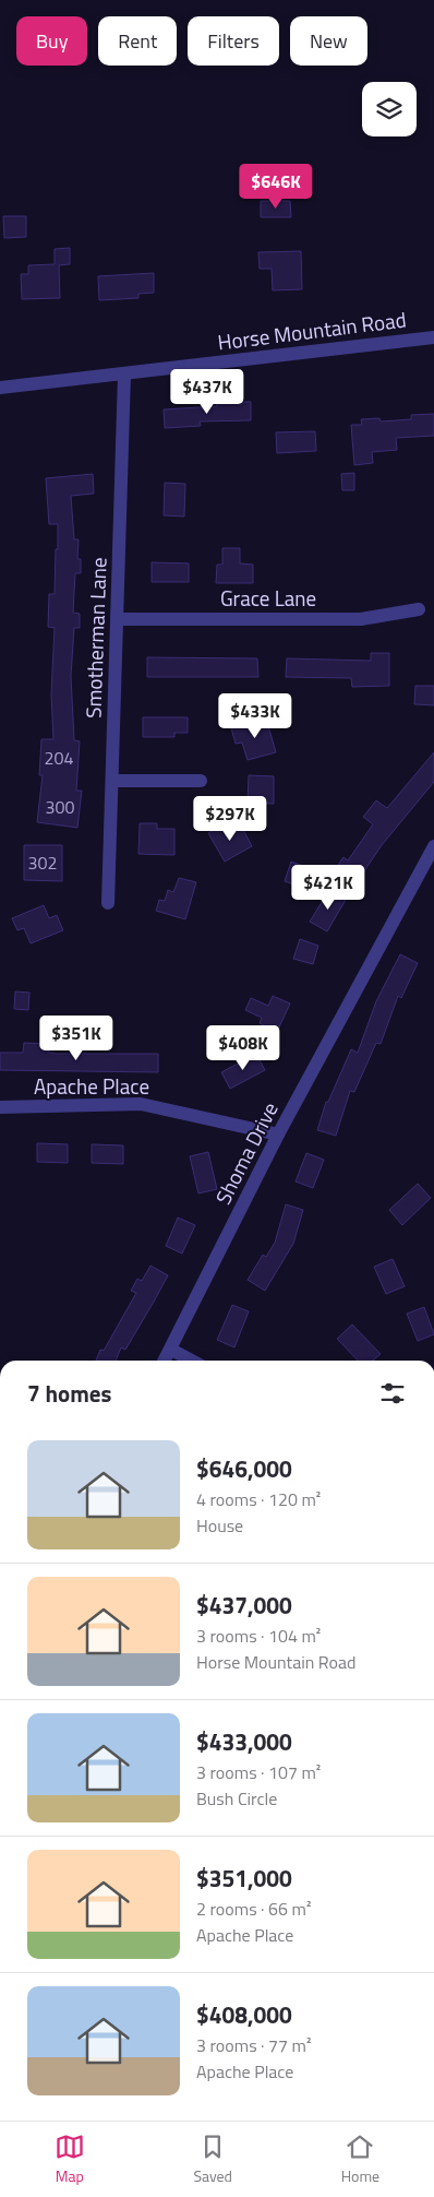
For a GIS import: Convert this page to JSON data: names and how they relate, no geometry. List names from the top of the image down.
{
  "streets": {
    "street": [
      "Horse Mountain Road",
      "Grace Lane",
      "Smotherman Lane",
      "Apache Place",
      "Shoma Drive"
    ]
  },
  "crossings": [
    ["Horse Mountain Road", "Smotherman Lane"],
    ["Grace Lane", "Smotherman Lane"],
    ["Apache Place", "Shoma Drive"]
  ],
  "house_numbers": ["204", "300", "302"],
  "page": {
    "chip": [
      "Buy",
      "Rent",
      "Filters",
      "New"
    ],
    "price": [
      "$646K",
      "$437K",
      "$433K",
      "$297K",
      "$421K",
      "$351K",
      "$408K"
    ],
    "heading": "7 homes",
    "list": [
      {
        "name": "$646,000",
        "note": "4 rooms · 120 m² · House"
      },
      {
        "name": "$437,000",
        "note": "3 rooms · 104 m² · Horse Mountain Road"
      },
      {
        "name": "$433,000",
        "note": "3 rooms · 107 m² · Bush Circle"
      },
      {
        "name": "$351,000",
        "note": "2 rooms · 66 m² · Apache Place"
      },
      {
        "name": "$408,000",
        "note": "3 rooms · 77 m² · Apache Place"
      }
    ],
    "tabs": ["Map", "Saved", "Home"]
  }
}
